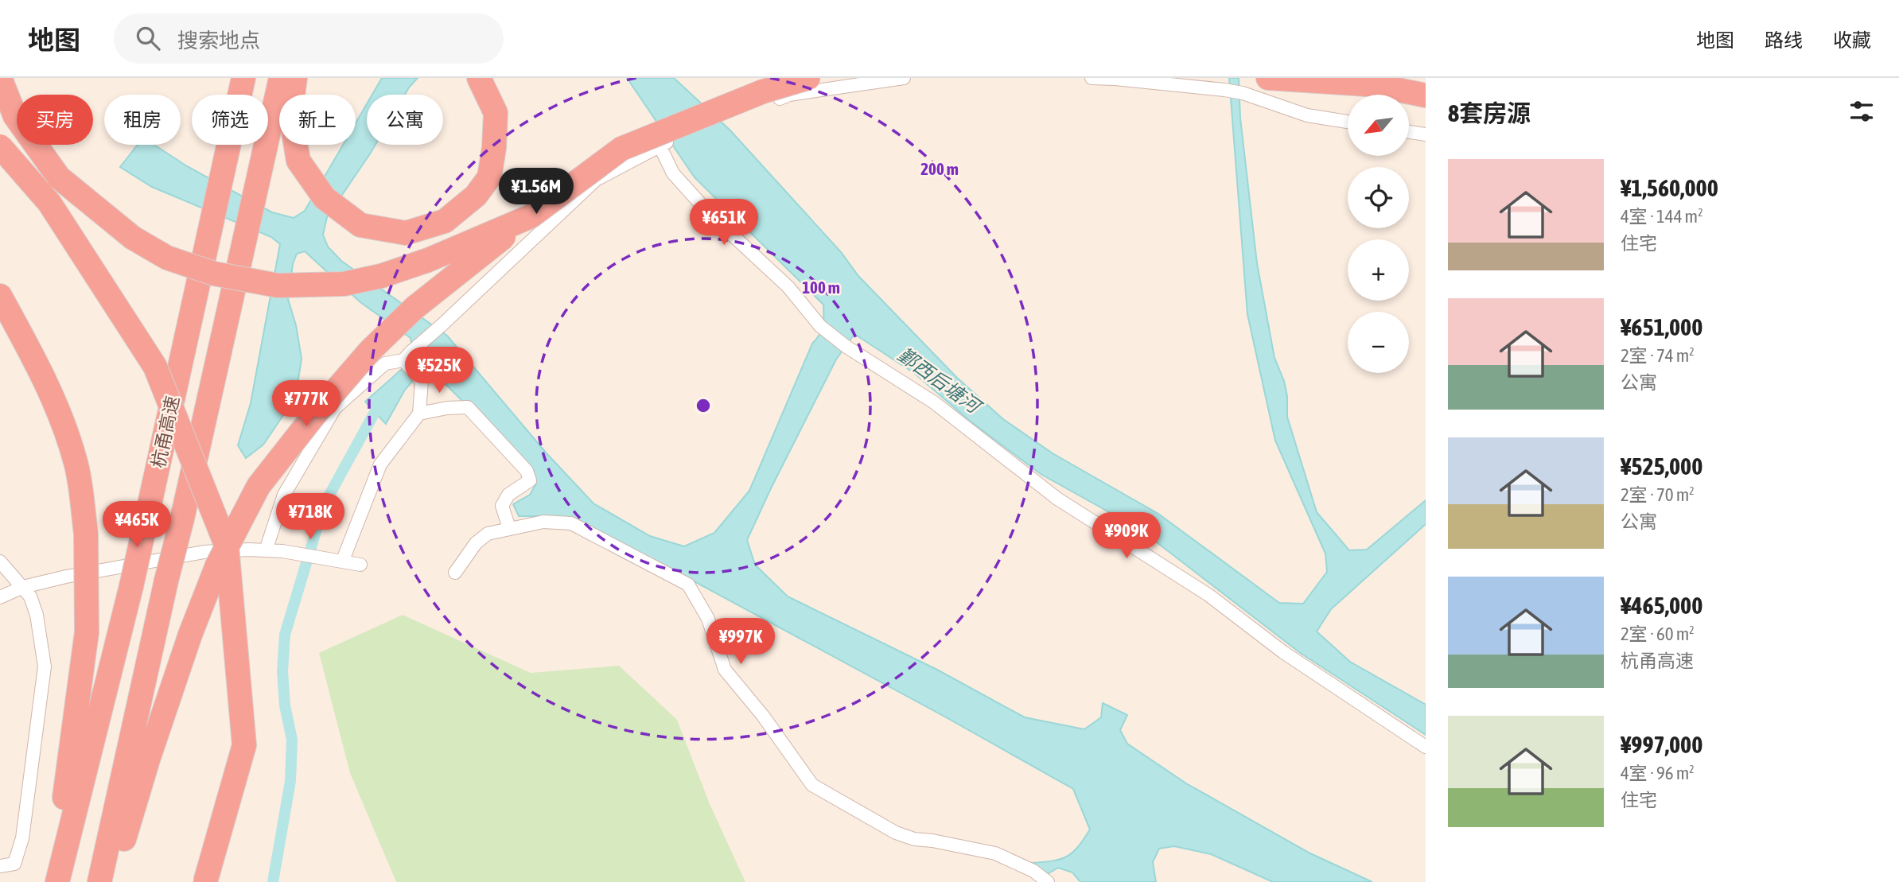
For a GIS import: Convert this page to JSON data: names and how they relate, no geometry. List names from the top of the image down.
{
  "streets": {
    "highway": ["杭甬高速"]
  },
  "water": ["鄞西后塘河"],
  "north": "bottom left",
  "page": {
    "header": "地图",
    "search": "搜索地点",
    "nav": ["地图", "路线", "收藏"],
    "heading": "8套房源",
    "map_buttons": ["+", "−"],
    "chip": [
      "买房",
      "租房",
      "筛选",
      "新上",
      "公寓"
    ],
    "list": [
      {
        "name": "¥1,560,000",
        "note": "4室 · 144 m² · 住宅"
      },
      {
        "name": "¥651,000",
        "note": "2室 · 74 m² · 公寓"
      },
      {
        "name": "¥525,000",
        "note": "2室 · 70 m² · 公寓"
      },
      {
        "name": "¥465,000",
        "note": "2室 · 60 m² · 杭甬高速"
      },
      {
        "name": "¥997,000",
        "note": "4室 · 96 m² · 住宅"
      }
    ],
    "price": [
      "¥1.56M",
      "¥651K",
      "¥525K",
      "¥777K",
      "¥718K",
      "¥465K",
      "¥909K",
      "¥997K"
    ]
  },
  "rings": ["200 m", "100 m"]
}
